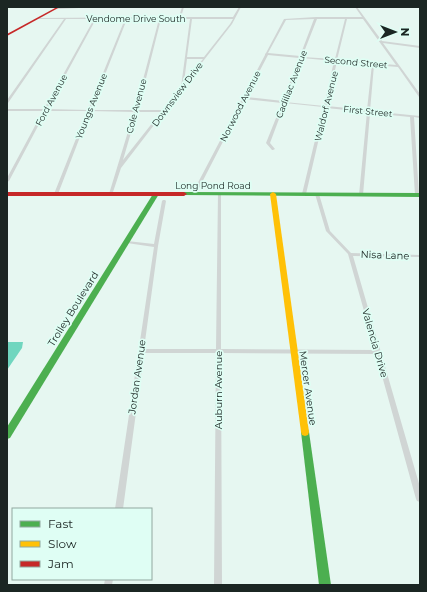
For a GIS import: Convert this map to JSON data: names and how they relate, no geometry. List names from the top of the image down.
{
  "streets": {
    "street": [
      "Vendome Drive South",
      "Second Street",
      "Cadillac Avenue",
      "Downsview Drive",
      "Ford Avenue",
      "Youngs Avenue",
      "Cole Avenue",
      "Norwood Avenue",
      "Waldorf Avenue",
      "First Street",
      "Long Pond Road",
      "Nisa Lane",
      "Trolley Boulevard",
      "Valencia Drive",
      "Jordan Avenue",
      "Mercer Avenue",
      "Auburn Avenue"
    ]
  },
  "crossings": [
    ["Vendome Drive South", "Downsview Drive"],
    ["Vendome Drive South", "Ford Avenue"],
    ["Vendome Drive South", "Youngs Avenue"],
    ["Vendome Drive South", "Cole Avenue"],
    ["Second Street", "Cadillac Avenue"],
    ["Second Street", "Norwood Avenue"],
    ["Second Street", "Waldorf Avenue"],
    ["Cadillac Avenue", "Norwood Avenue"],
    ["Cadillac Avenue", "First Street"],
    ["Downsview Drive", "Cole Avenue"],
    ["Youngs Avenue", "Long Pond Road"],
    ["Cole Avenue", "Long Pond Road"],
    ["Norwood Avenue", "First Street"],
    ["Norwood Avenue", "Long Pond Road"],
    ["Waldorf Avenue", "First Street"],
    ["Waldorf Avenue", "Long Pond Road"],
    ["Long Pond Road", "Trolley Boulevard"],
    ["Long Pond Road", "Valencia Drive"],
    ["Long Pond Road", "Mercer Avenue"],
    ["Long Pond Road", "Auburn Avenue"],
    ["Nisa Lane", "Valencia Drive"]
  ],
  "legend": ["Fast", "Slow", "Jam"],
  "north": "right"
}
